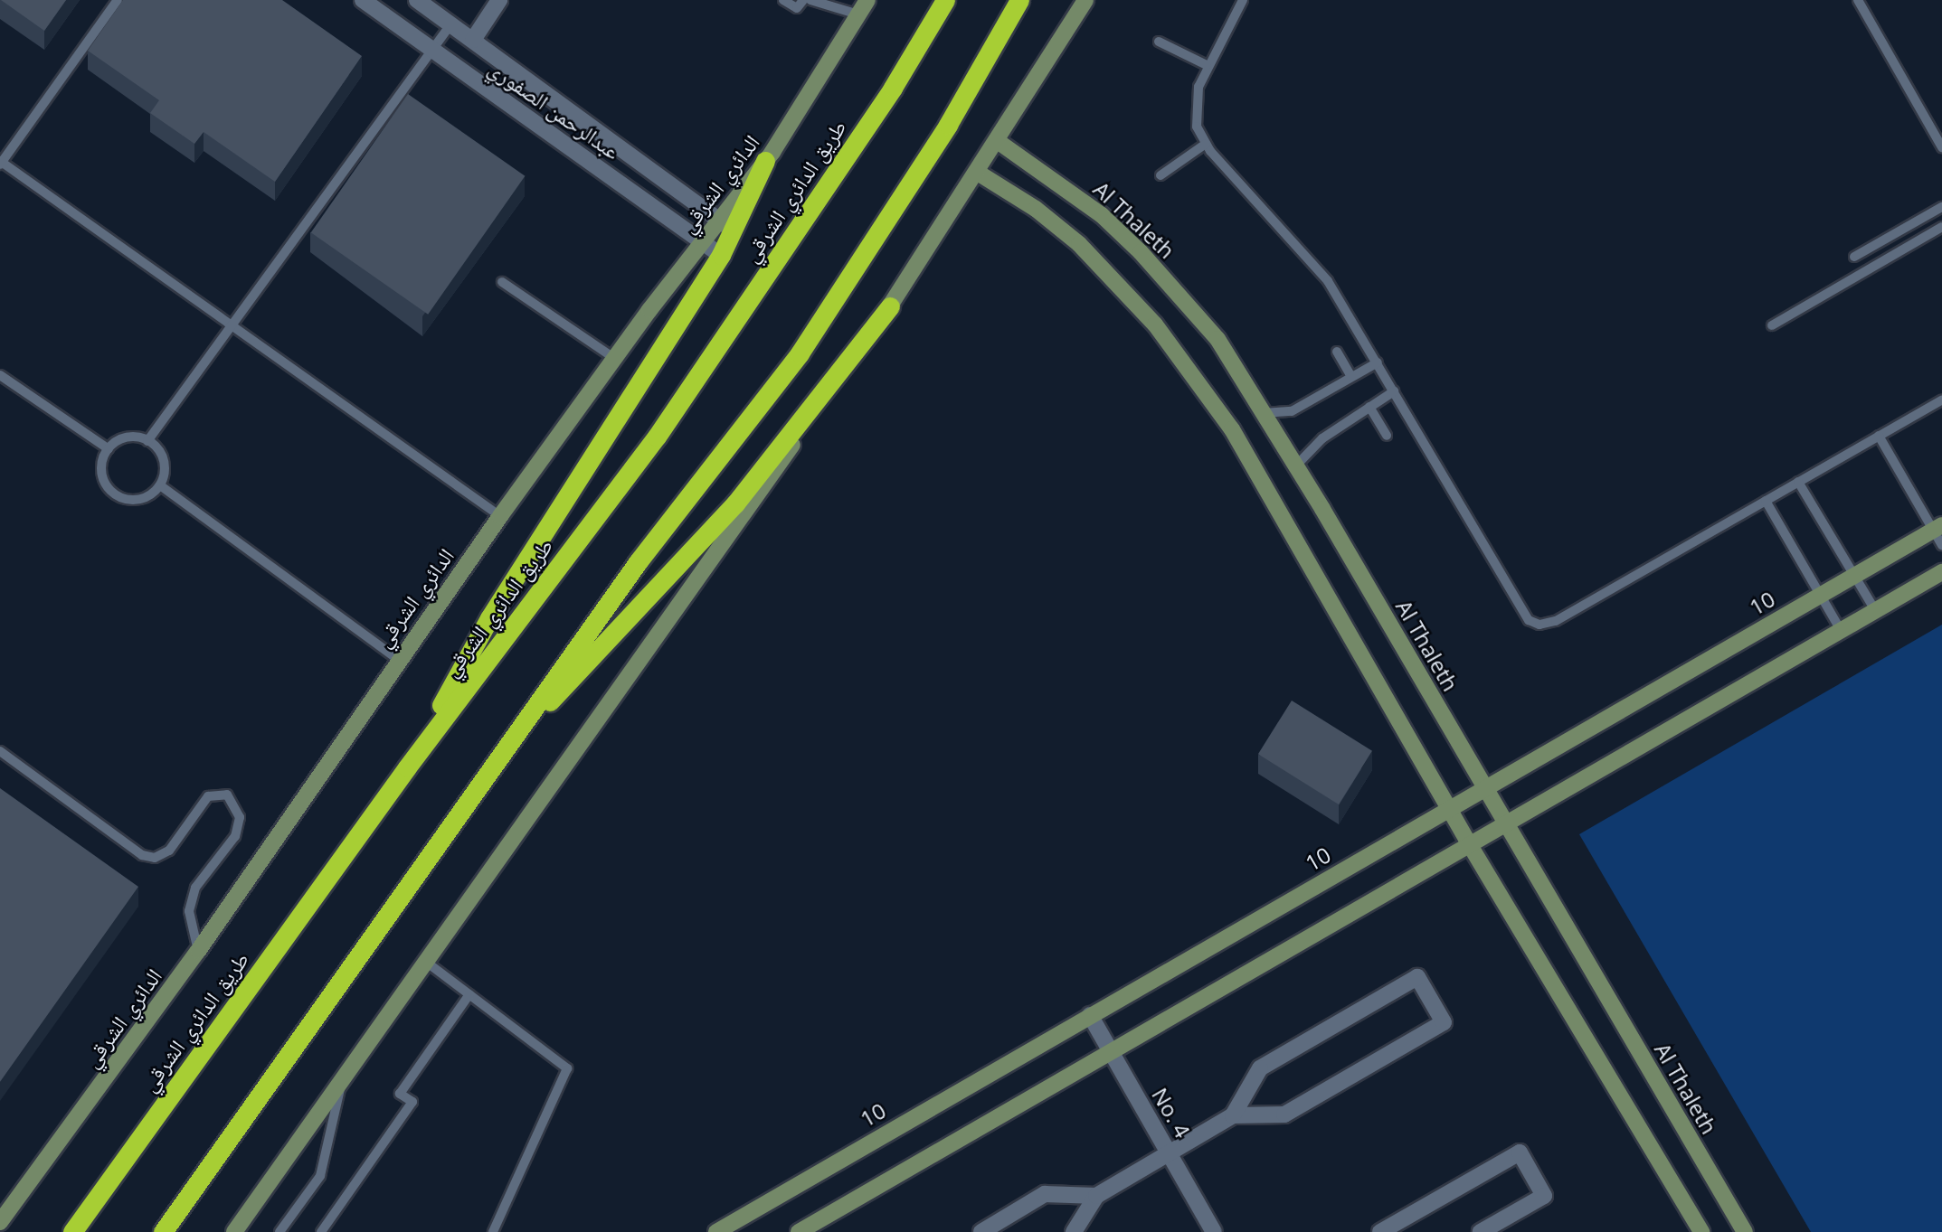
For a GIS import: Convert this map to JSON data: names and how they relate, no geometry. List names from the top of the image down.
{
  "streets": {
    "highway": ["طريق الدائري الشرقي"],
    "street": [
      "عبدالرحمن الصفوري",
      "الدائري الشرقي",
      "Al Thaleth",
      "10",
      "No. 4"
    ]
  },
  "crossings": [
    ["عبدالرحمن الصفوري", "الدائري الشرقي"],
    ["Al Thaleth", "10"],
    ["10", "No. 4"]
  ]
}
